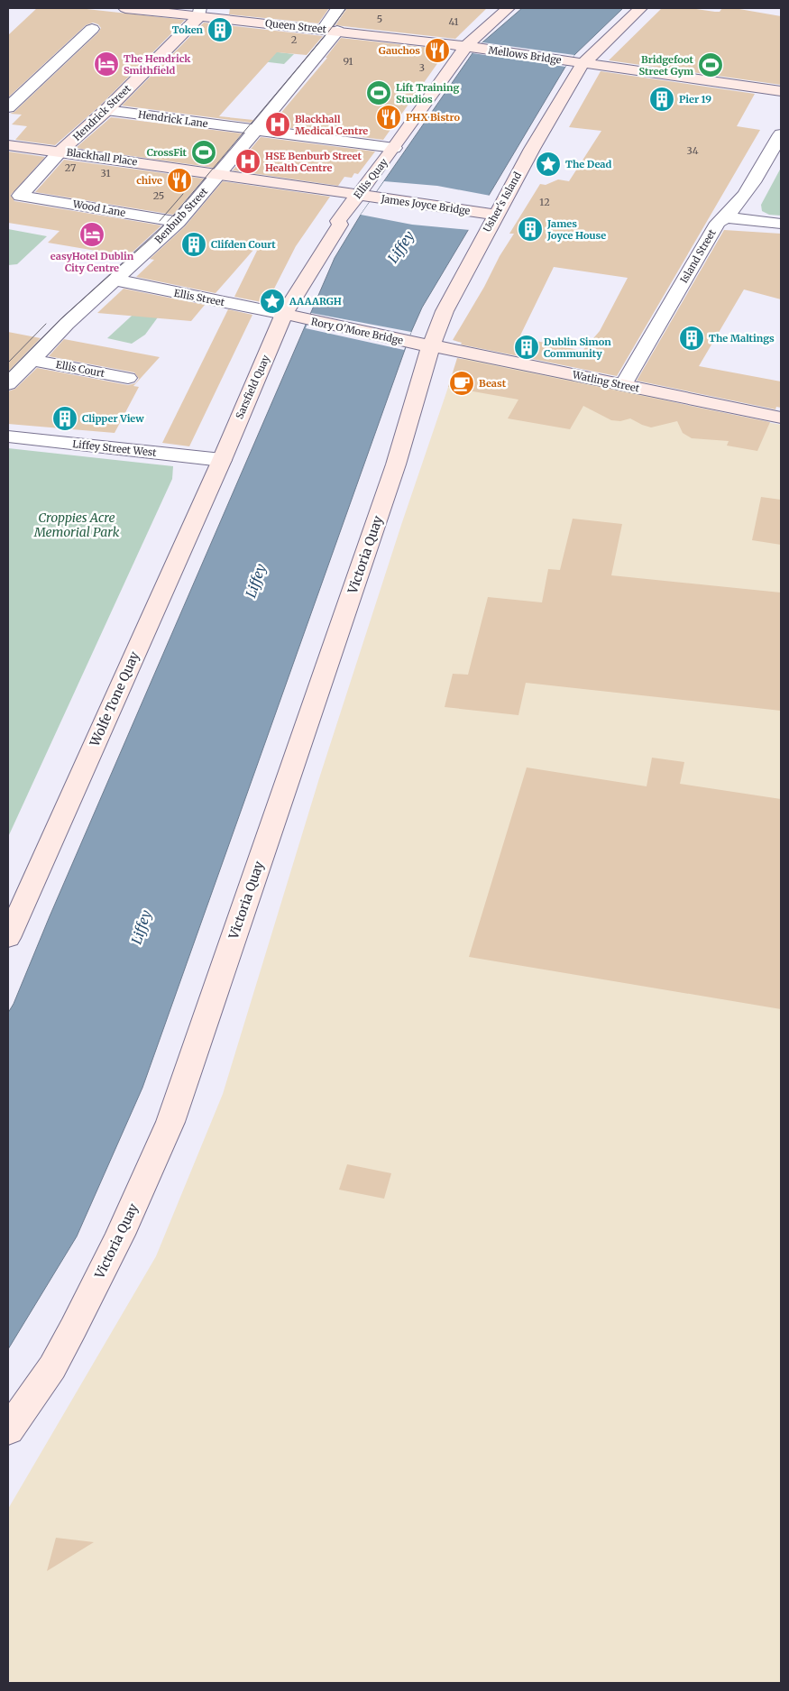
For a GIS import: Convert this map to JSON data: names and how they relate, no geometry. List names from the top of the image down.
{
  "streets": {
    "main road": [
      "Queen Street",
      "Mellows Bridge",
      "Hendrick Street",
      "Blackhall Place",
      "Ellis Quay",
      "Usher's Island",
      "James Joyce Bridge",
      "Rory O'More Bridge",
      "Watling Street",
      "Sarsfield Quay",
      "Victoria Quay",
      "Wolfe Tone Quay"
    ],
    "street": [
      "Hendrick Lane",
      "Wood Lane",
      "Benburb Street",
      "Island Street",
      "Ellis Street",
      "Ellis Court",
      "Liffey Street West"
    ]
  },
  "crossings": [
    ["Queen Street", "Mellows Bridge"],
    ["Queen Street", "Hendrick Street"],
    ["Queen Street", "Ellis Quay"],
    ["Queen Street", "Benburb Street"],
    ["Mellows Bridge", "Ellis Quay"],
    ["Mellows Bridge", "Usher's Island"],
    ["Hendrick Street", "Hendrick Lane"],
    ["Hendrick Street", "Blackhall Place"],
    ["Hendrick Street", "Wood Lane"],
    ["Hendrick Lane", "Ellis Quay"],
    ["Hendrick Lane", "Benburb Street"],
    ["Blackhall Place", "Ellis Quay"],
    ["Blackhall Place", "James Joyce Bridge"],
    ["Blackhall Place", "Wood Lane"],
    ["Blackhall Place", "Benburb Street"],
    ["Ellis Quay", "James Joyce Bridge"],
    ["Ellis Quay", "Ellis Street"],
    ["Ellis Quay", "Rory O'More Bridge"],
    ["Ellis Quay", "Sarsfield Quay"],
    ["Usher's Island", "James Joyce Bridge"],
    ["Usher's Island", "Rory O'More Bridge"],
    ["Usher's Island", "Watling Street"],
    ["Usher's Island", "Victoria Quay"],
    ["Wood Lane", "Benburb Street"],
    ["Benburb Street", "Ellis Street"],
    ["Benburb Street", "Ellis Court"],
    ["Island Street", "Watling Street"],
    ["Ellis Street", "Rory O'More Bridge"],
    ["Ellis Street", "Sarsfield Quay"],
    ["Rory O'More Bridge", "Watling Street"],
    ["Rory O'More Bridge", "Sarsfield Quay"],
    ["Rory O'More Bridge", "Victoria Quay"],
    ["Watling Street", "Victoria Quay"],
    ["Sarsfield Quay", "Liffey Street West"],
    ["Sarsfield Quay", "Wolfe Tone Quay"],
    ["Liffey Street West", "Wolfe Tone Quay"]
  ],
  "water": ["Liffey"],
  "parks": ["Croppies Acre Memorial Park"],
  "places": {
    "building": [
      "Token",
      "Pier 19",
      "James Joyce House",
      "Clifden Court",
      "The Maltings",
      "Dublin Simon Community",
      "Clipper View"
    ],
    "restaurant": ["Gauchos", "PHX Bistro", "chive"],
    "hotel": ["The Hendrick Smithfield", "easyHotel Dublin City Centre"],
    "sports": ["Bridgefoot Street Gym", "Lift Training Studios", "CrossFit"],
    "hospital": ["Blackhall Medical Centre", "HSE Benburb Street Health Centre"],
    "place": ["The Dead", "AAAARGH"],
    "cafe": ["Beast"]
  },
  "house_numbers": [
    "5",
    "41",
    "2",
    "91",
    "3",
    "34",
    "27",
    "31",
    "25",
    "12"
  ]
}
